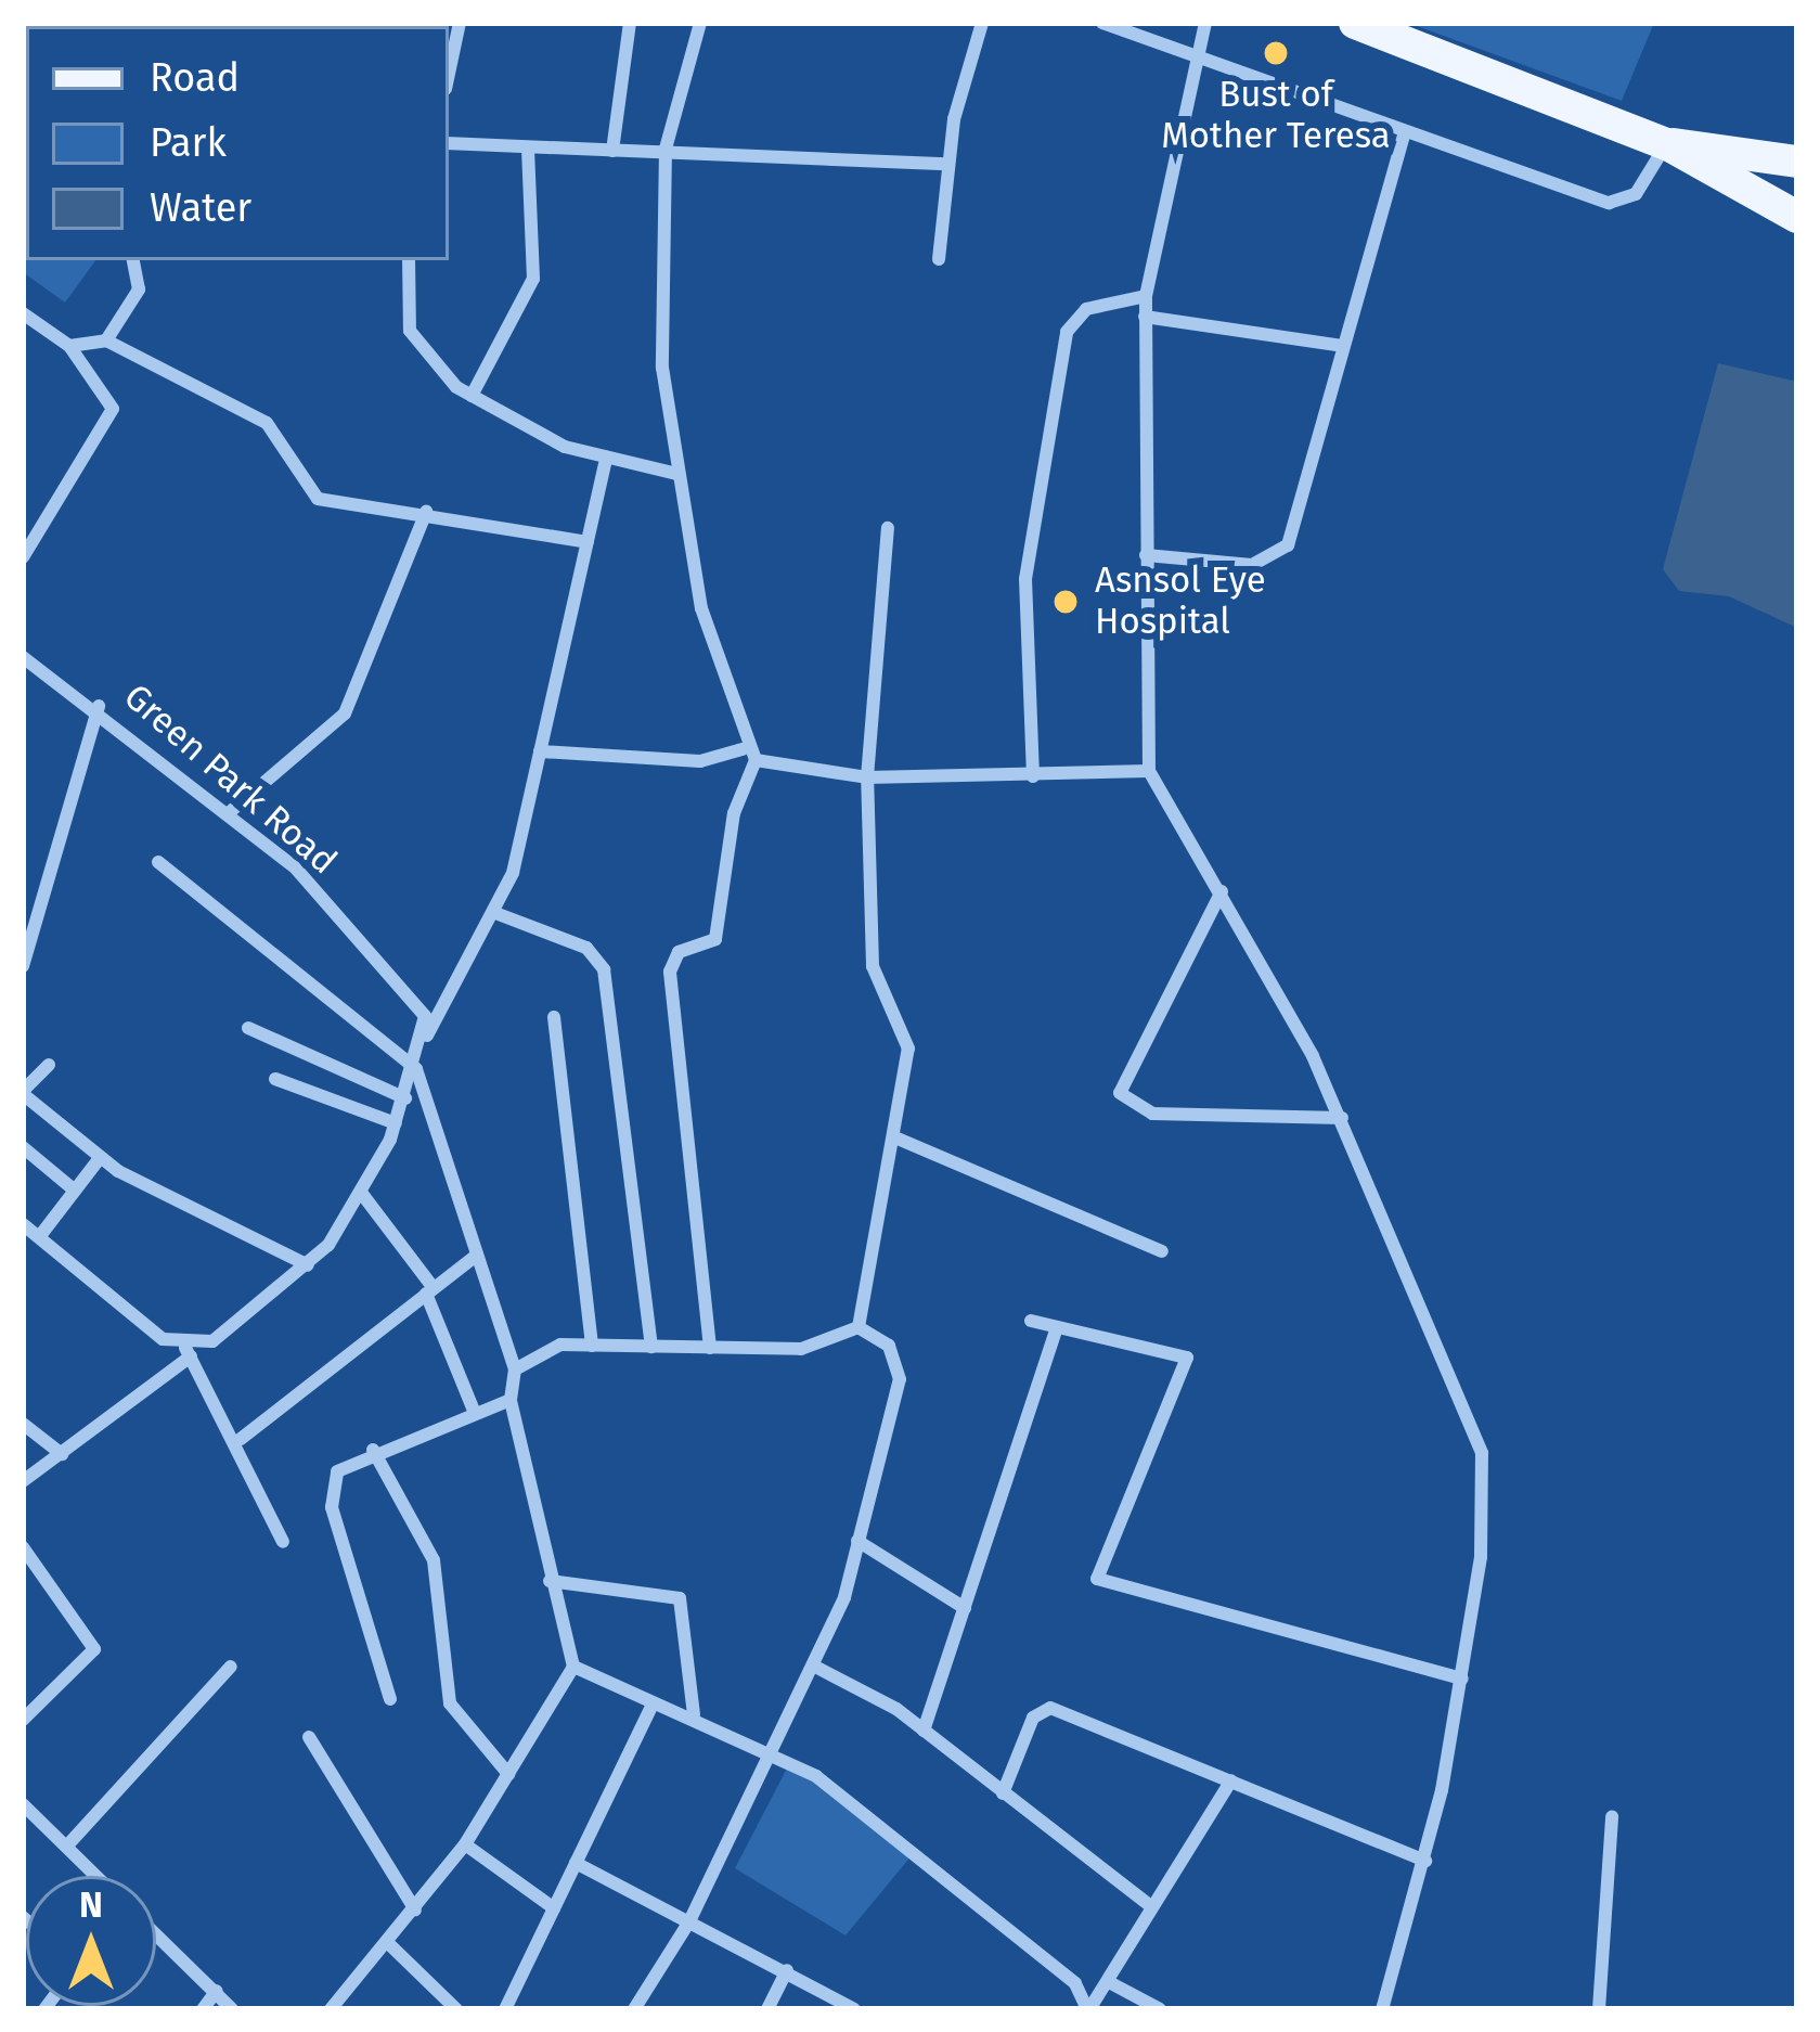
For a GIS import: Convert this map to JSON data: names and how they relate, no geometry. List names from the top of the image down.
{
  "streets": {
    "street": ["Green Park Road"]
  },
  "places": ["Bust of Mother Teresa", "Asnsol Eye Hospital"],
  "legend": ["Road", "Park", "Water"],
  "north": "top"
}
